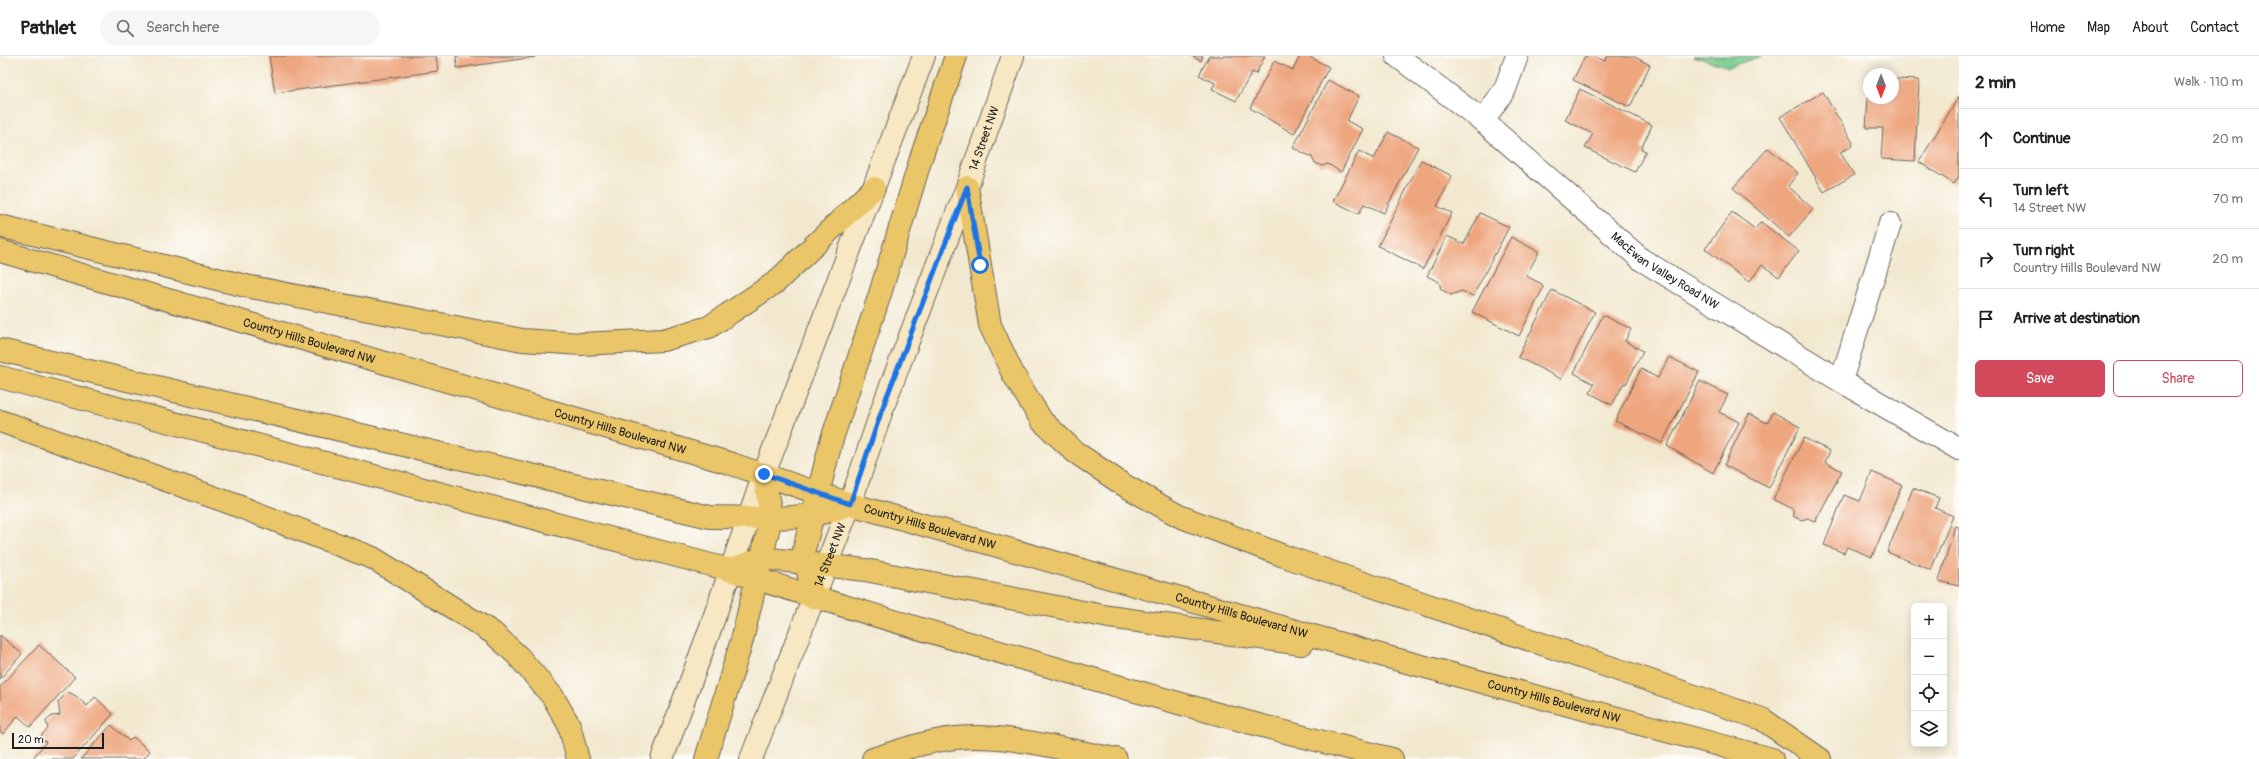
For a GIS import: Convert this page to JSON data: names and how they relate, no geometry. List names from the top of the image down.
{
  "streets": {
    "main road": ["14 Street NW", "Country Hills Boulevard NW"],
    "street": ["MacEwan Valley Road NW"]
  },
  "crossings": [
    ["14 Street NW", "Country Hills Boulevard NW"]
  ],
  "scale_bar": "20 m",
  "north": "bottom",
  "page": {
    "header": "Pathlet",
    "search": "Search here",
    "nav": [
      "Home",
      "Map",
      "About",
      "Contact"
    ],
    "heading": ["2 min", "Walk · 110 m"],
    "list": [
      ["Continue", "20 m"],
      ["Turn left", "14 Street NW", "70 m"],
      ["Turn right", "Country Hills Boulevard NW", "20 m"],
      "Arrive at destination"
    ],
    "buttons": ["Save", "Share"],
    "map_buttons": ["+", "−"],
    "scale": "20 m"
  }
}
